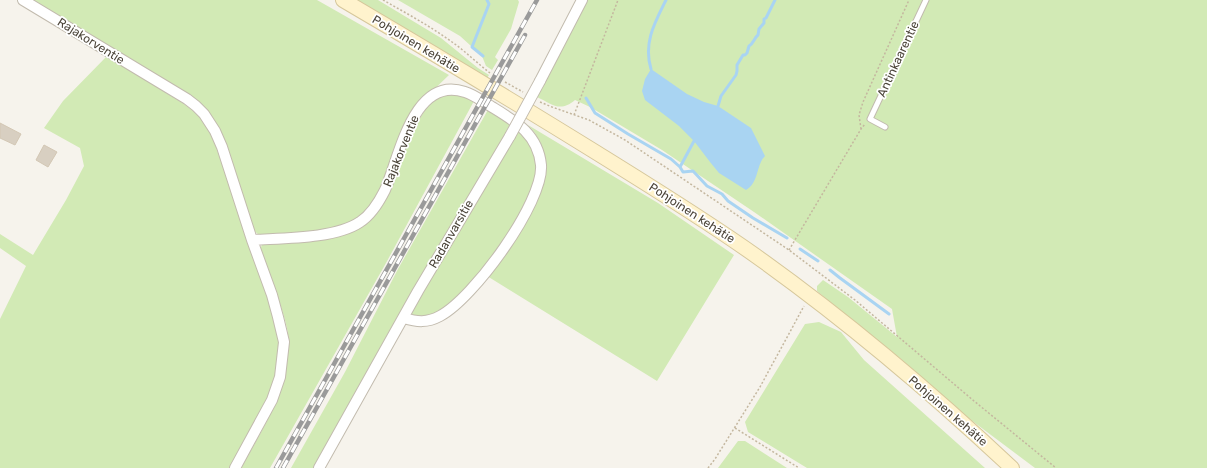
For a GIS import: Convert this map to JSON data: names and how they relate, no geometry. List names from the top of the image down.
{
  "streets": {
    "main road": ["Pohjoinen kehätie"],
    "street": ["Rajakorventie", "Radanvarsitie"],
    "lane": ["Antinkaarentie"]
  },
  "crossings": [
    ["Rajakorventie", "Radanvarsitie"]
  ]
}
